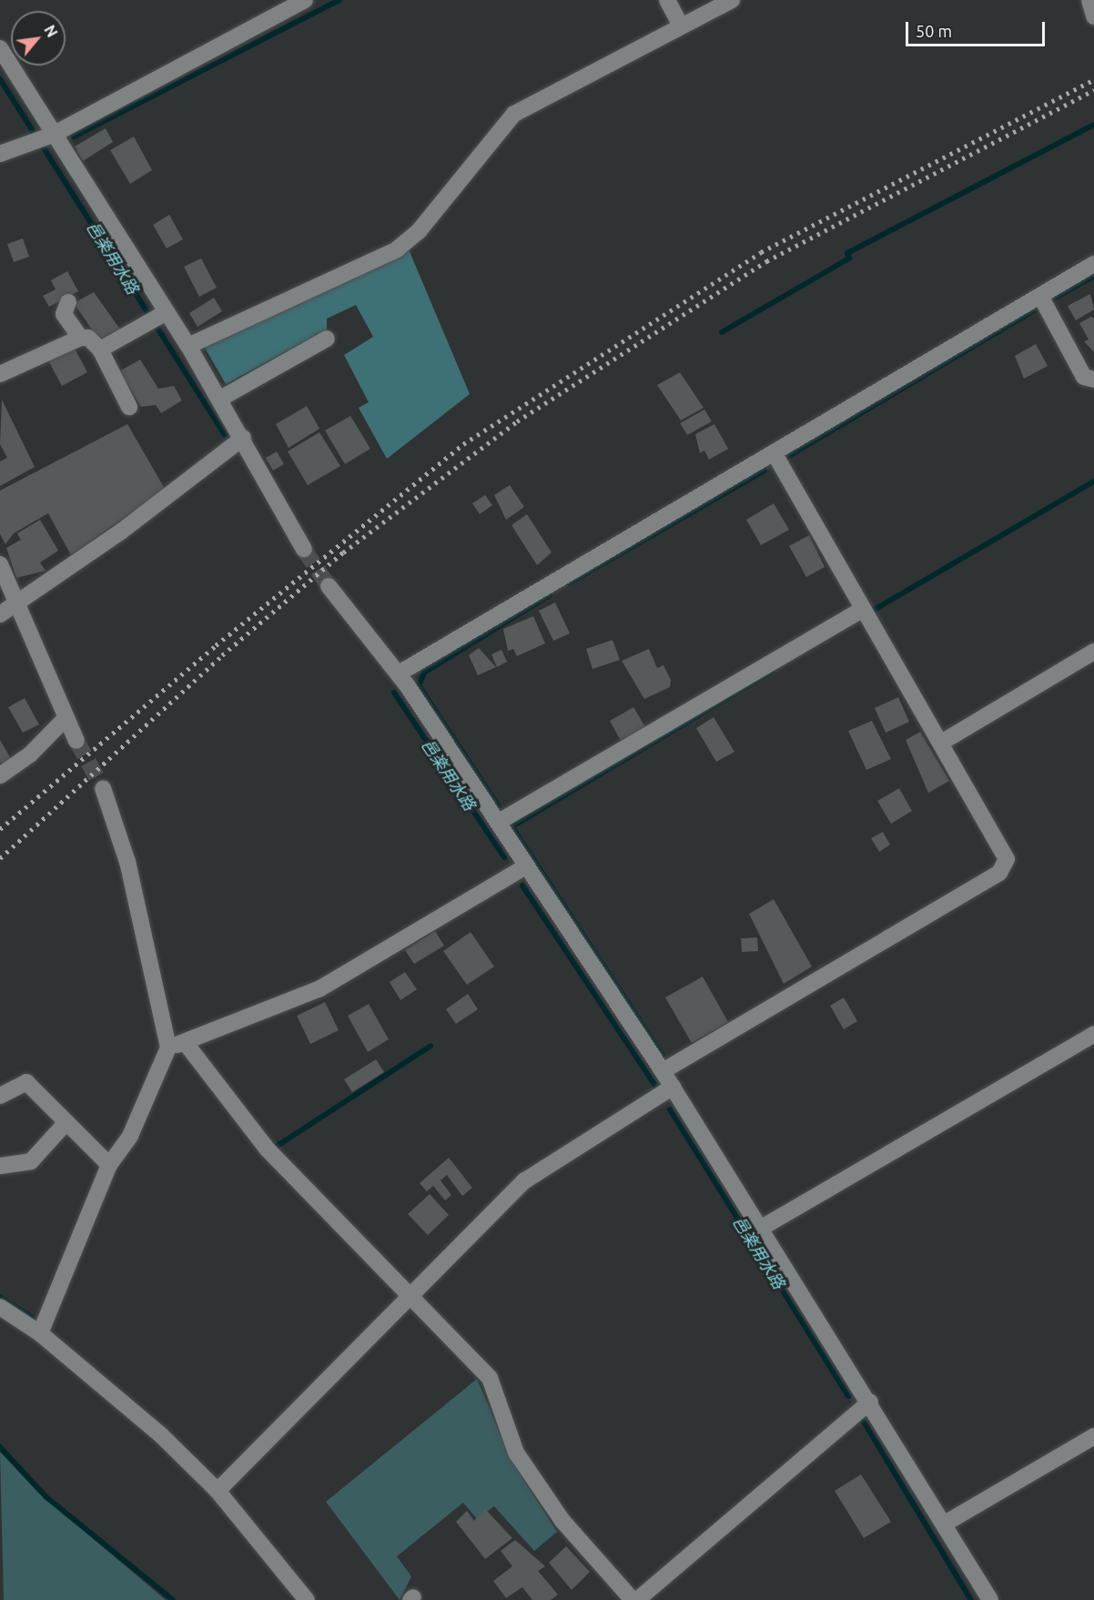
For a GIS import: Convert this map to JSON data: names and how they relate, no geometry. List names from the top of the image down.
{
  "water": ["邑楽用水路"],
  "scale_bar": "50 m",
  "north": "top right"
}
